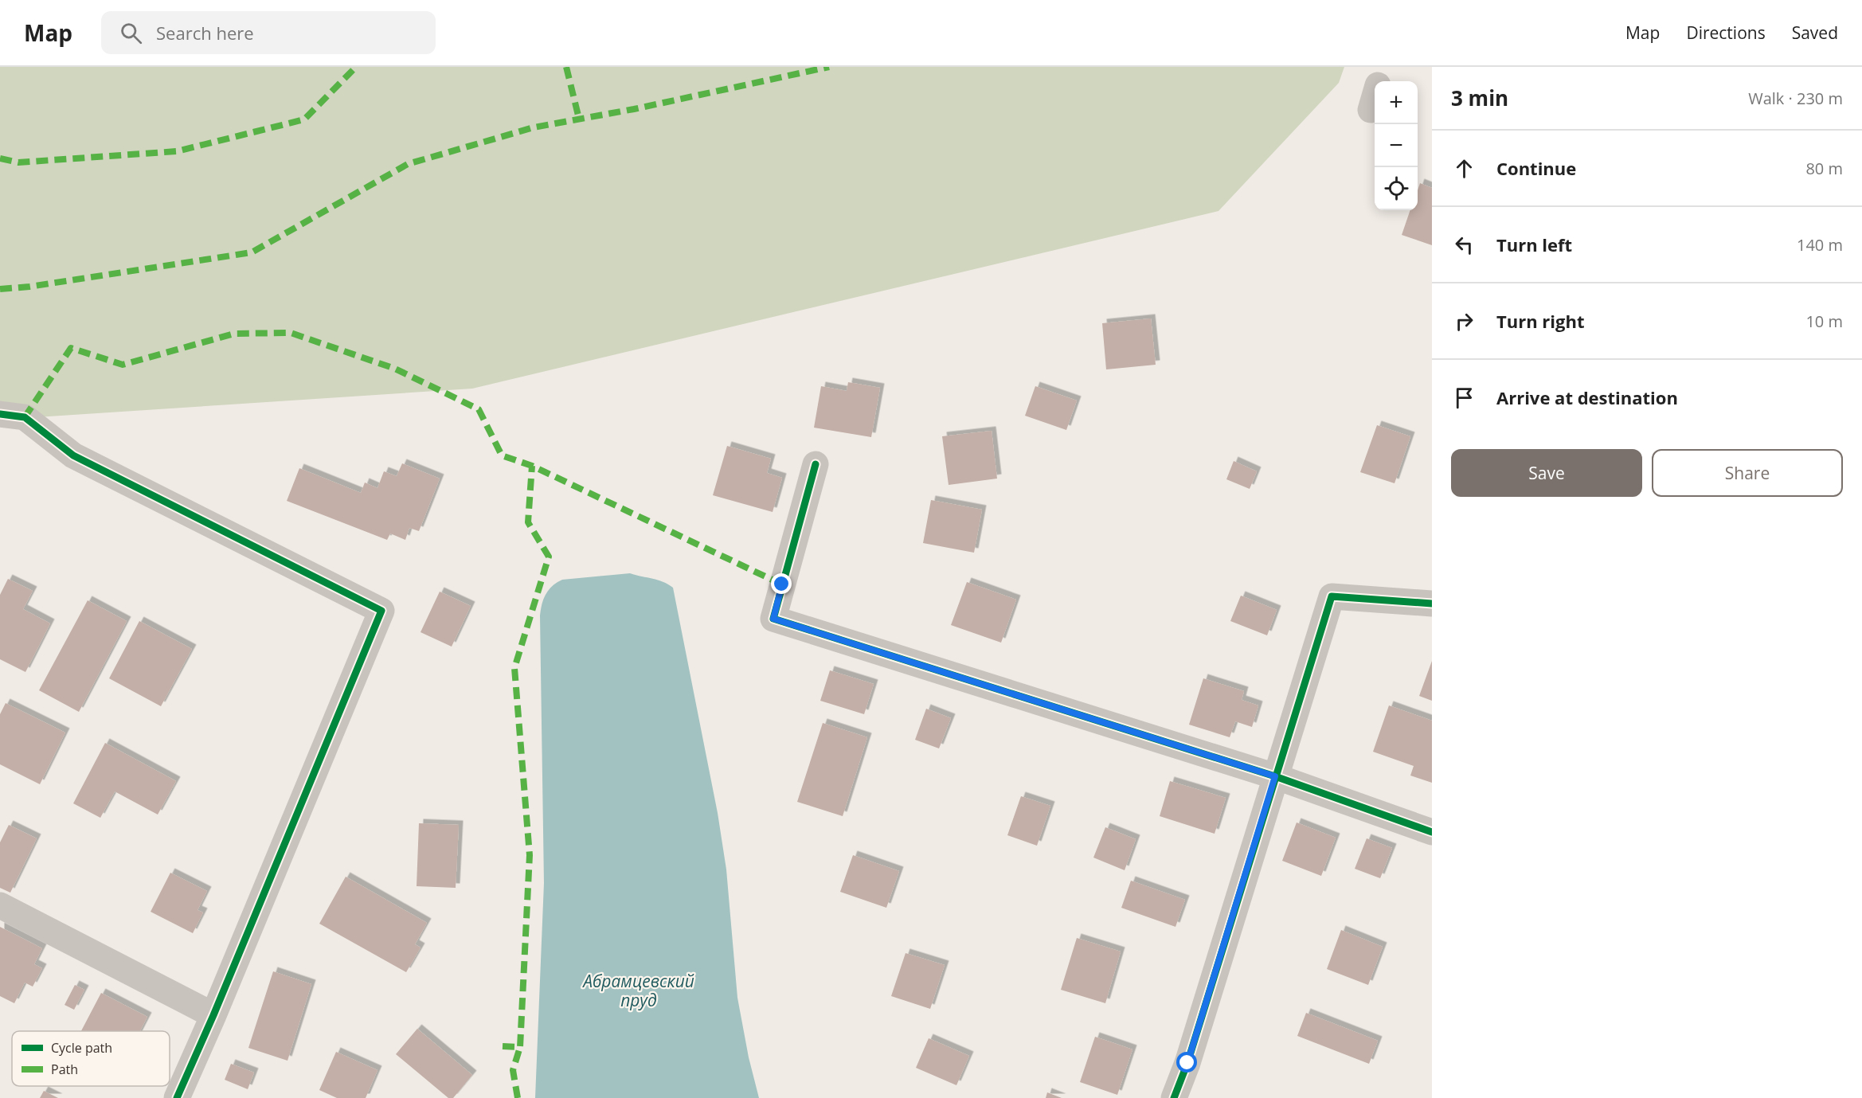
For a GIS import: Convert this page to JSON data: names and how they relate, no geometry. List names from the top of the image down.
{
  "water": ["Абрамцевский пруд"],
  "legend": ["Cycle path", "Path"],
  "page": {
    "header": "Map",
    "search": "Search here",
    "nav": ["Map", "Directions", "Saved"],
    "heading": ["3 min", "Walk · 230 m"],
    "map_buttons": ["+", "−"],
    "list": [
      ["Continue", "80 m"],
      ["Turn left", "140 m"],
      ["Turn right", "10 m"],
      "Arrive at destination"
    ],
    "buttons": ["Save", "Share"]
  }
}
